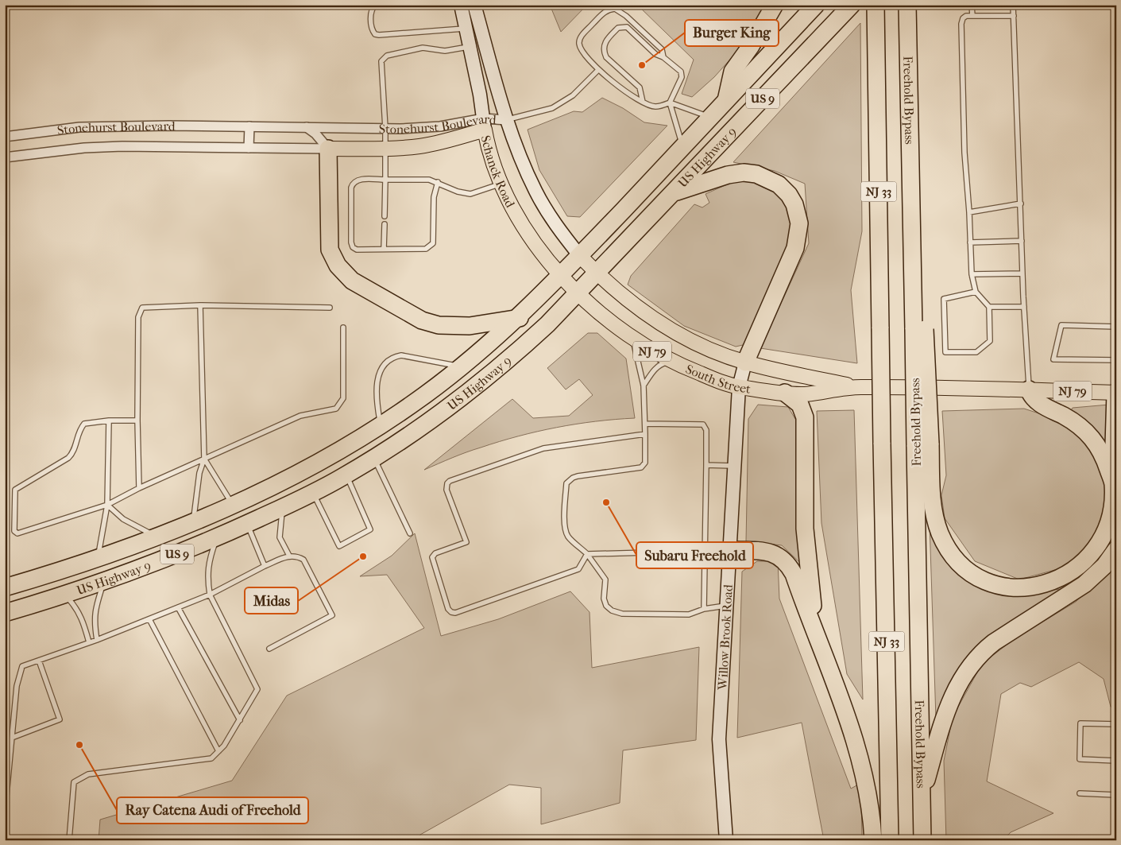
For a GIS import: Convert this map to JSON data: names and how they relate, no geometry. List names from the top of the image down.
{
  "streets": {
    "highway": [
      "US 9",
      "Freehold Bypass",
      "US Highway 9",
      "NJ 33"
    ],
    "main road": [
      "Stonehurst Boulevard",
      "Schanck Road",
      "NJ 79",
      "South Street"
    ],
    "street": ["Willow Brook Road"]
  },
  "crossings": [
    ["Stonehurst Boulevard", "Schanck Road"],
    ["US Highway 9", "Schanck Road"],
    ["US Highway 9", "South Street"],
    ["Schanck Road", "South Street"],
    ["South Street", "Willow Brook Road"]
  ],
  "places": [
    "Burger King",
    "Subaru Freehold",
    "Midas",
    "Ray Catena Audi of Freehold"
  ]
}
